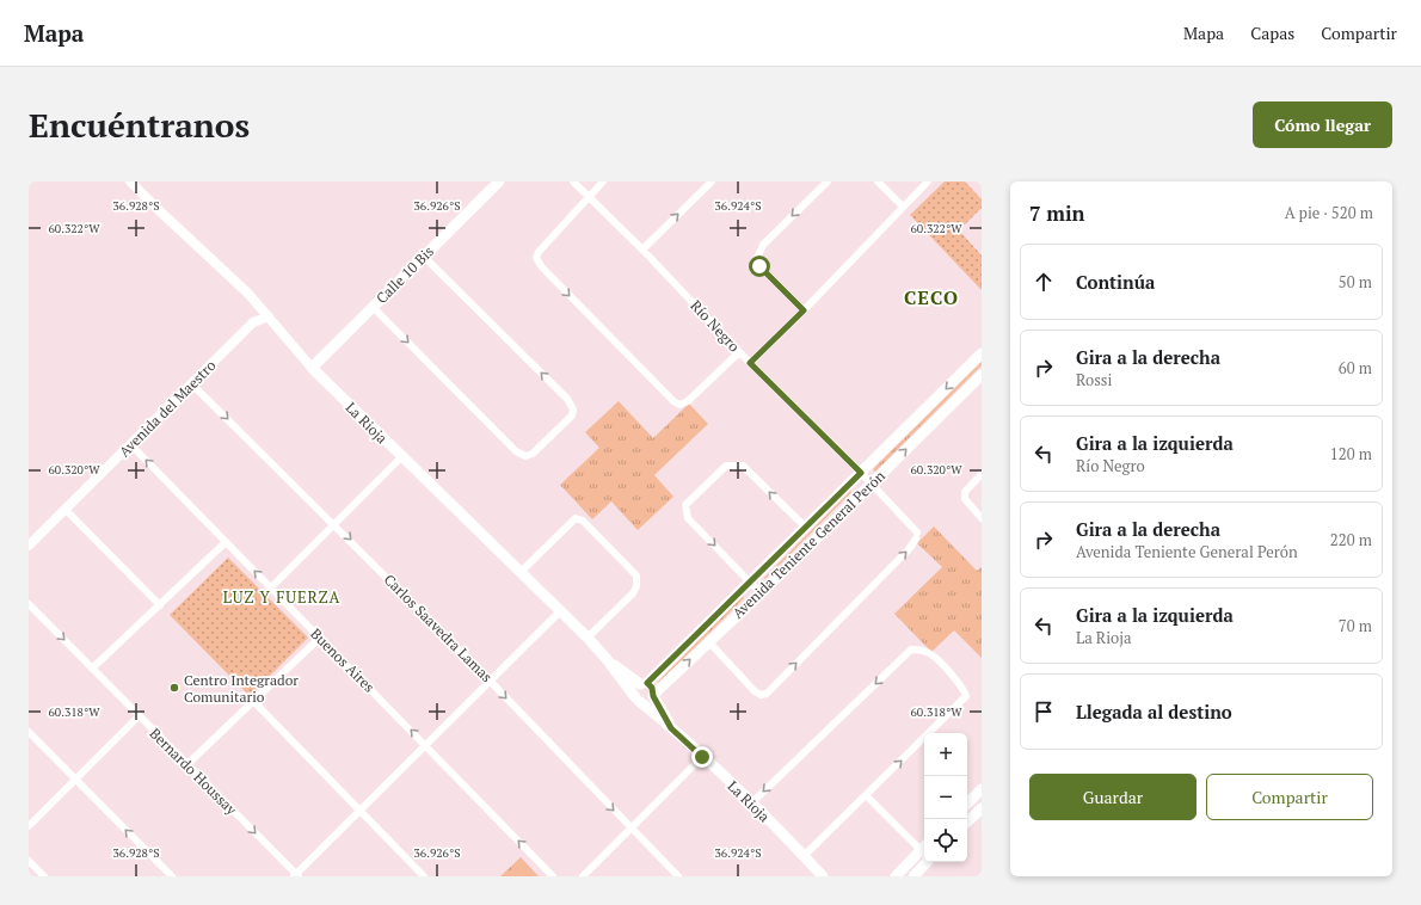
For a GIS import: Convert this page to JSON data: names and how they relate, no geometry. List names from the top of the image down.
{
  "streets": {
    "main road": ["Calle 10 Bis", "La Rioja", "Avenida Teniente General Perón"],
    "street": [
      "Río Negro",
      "Avenida del Maestro",
      "Carlos Saavedra Lamas",
      "Buenos Aires",
      "Bernardo Houssay"
    ]
  },
  "crossings": [
    ["Calle 10 Bis", "La Rioja"],
    ["Río Negro", "Avenida Teniente General Perón"],
    ["Avenida del Maestro", "La Rioja"],
    ["Avenida del Maestro", "Carlos Saavedra Lamas"],
    ["Avenida del Maestro", "Buenos Aires"],
    ["La Rioja", "Avenida Teniente General Perón"]
  ],
  "one_way": ["Carlos Saavedra Lamas", "Buenos Aires", "Bernardo Houssay"],
  "districts": ["CECO", "LUZ Y FUERZA"],
  "places": ["Centro Integrador Comunitario"],
  "page": {
    "header": "Mapa",
    "nav": ["Mapa", "Capas", "Compartir"],
    "buttons": [
      "Cómo llegar",
      ["Guardar", "Compartir"]
    ],
    "title": "Encuéntranos",
    "heading": ["7 min", "A pie · 520 m"],
    "list": [
      ["Continúa", "50 m"],
      ["Gira a la derecha", "Rossi", "60 m"],
      ["Gira a la izquierda", "Río Negro", "120 m"],
      ["Gira a la derecha", "Avenida Teniente General Perón", "220 m"],
      ["Gira a la izquierda", "La Rioja", "70 m"],
      "Llegada al destino"
    ],
    "map_buttons": ["+", "−"]
  },
  "coordinates": [
    "36.928°S",
    "36.926°S",
    "36.924°S",
    "60.322°W",
    "60.320°W",
    "60.318°W"
  ]
}
